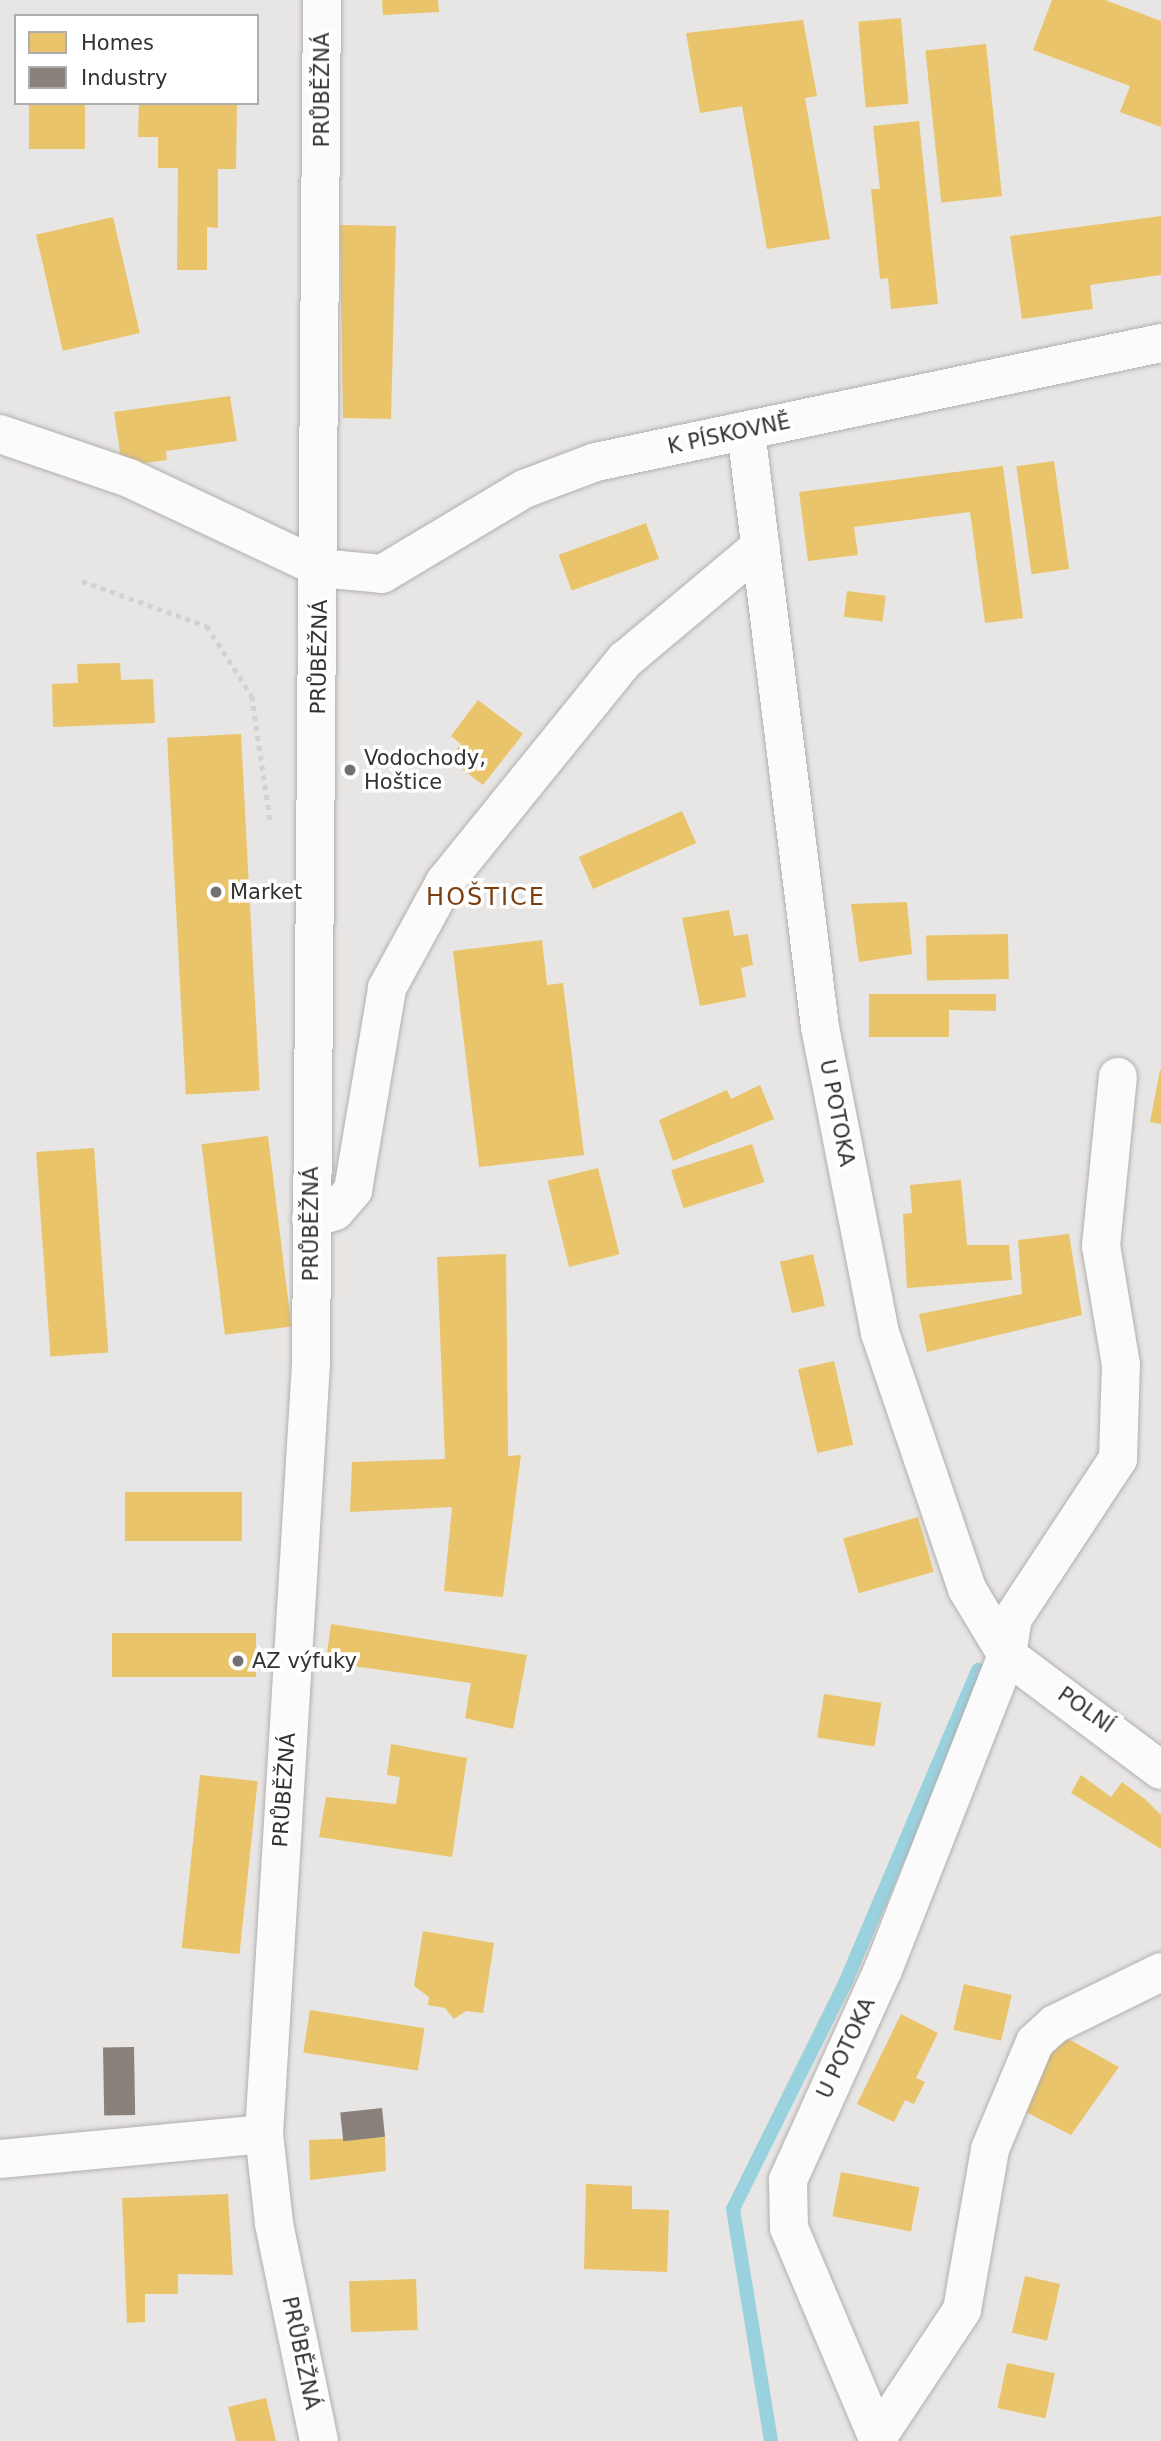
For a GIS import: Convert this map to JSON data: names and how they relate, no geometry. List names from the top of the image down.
{
  "streets": {
    "street": [
      "PRŮBĚŽNÁ",
      "K PÍSKOVNĚ",
      "U POTOKA",
      "POLNÍ"
    ]
  },
  "crossings": [
    ["PRŮBĚŽNÁ", "K PÍSKOVNĚ"],
    ["K PÍSKOVNĚ", "U POTOKA"],
    ["U POTOKA", "POLNÍ"]
  ],
  "districts": ["HOŠTICE"],
  "places": ["Vodochody, Hoštice", "Market", "AZ výfuky"],
  "legend": ["Homes", "Industry"]
}
